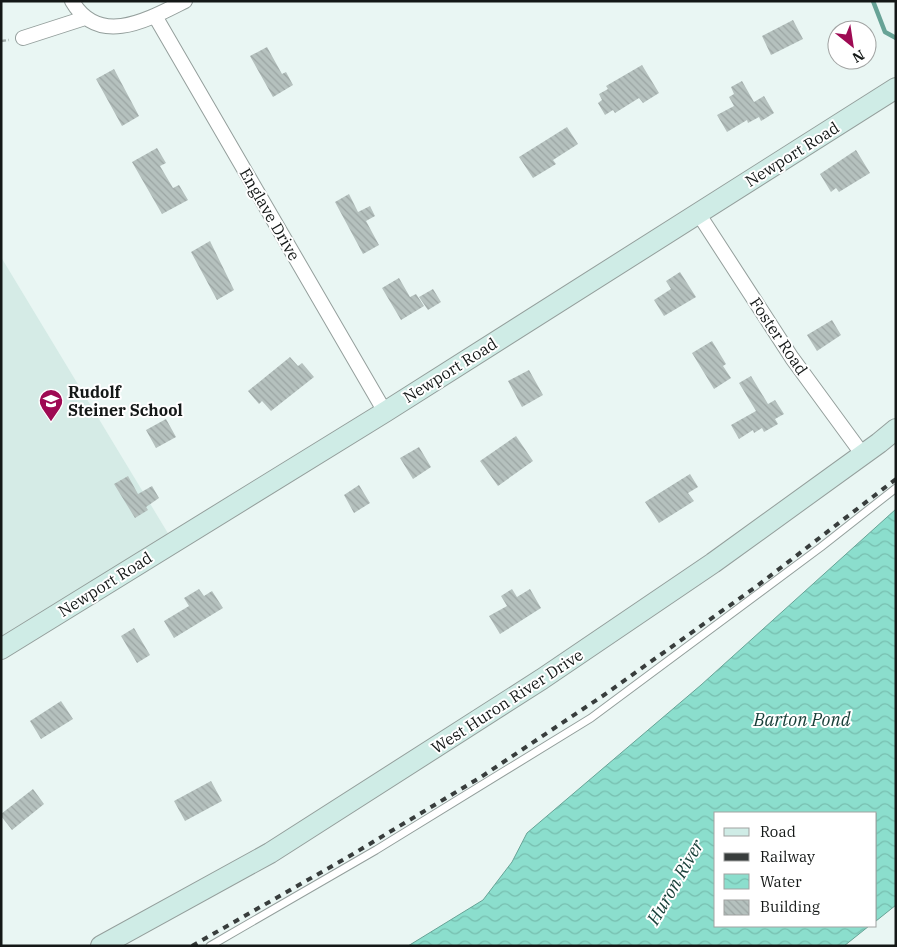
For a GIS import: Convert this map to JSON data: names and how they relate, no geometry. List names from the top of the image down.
{
  "streets": {
    "street": [
      "Newport Road",
      "Englave Drive",
      "Foster Road",
      "West Huron River Drive"
    ]
  },
  "crossings": [
    ["Newport Road", "Englave Drive"],
    ["Newport Road", "Foster Road"],
    ["Foster Road", "West Huron River Drive"]
  ],
  "water": ["Barton Pond", "Huron River"],
  "places": {
    "school or university": ["Rudolf Steiner School"]
  },
  "legend": [
    "Road",
    "Railway",
    "Water",
    "Building"
  ],
  "north": "bottom right"
}
